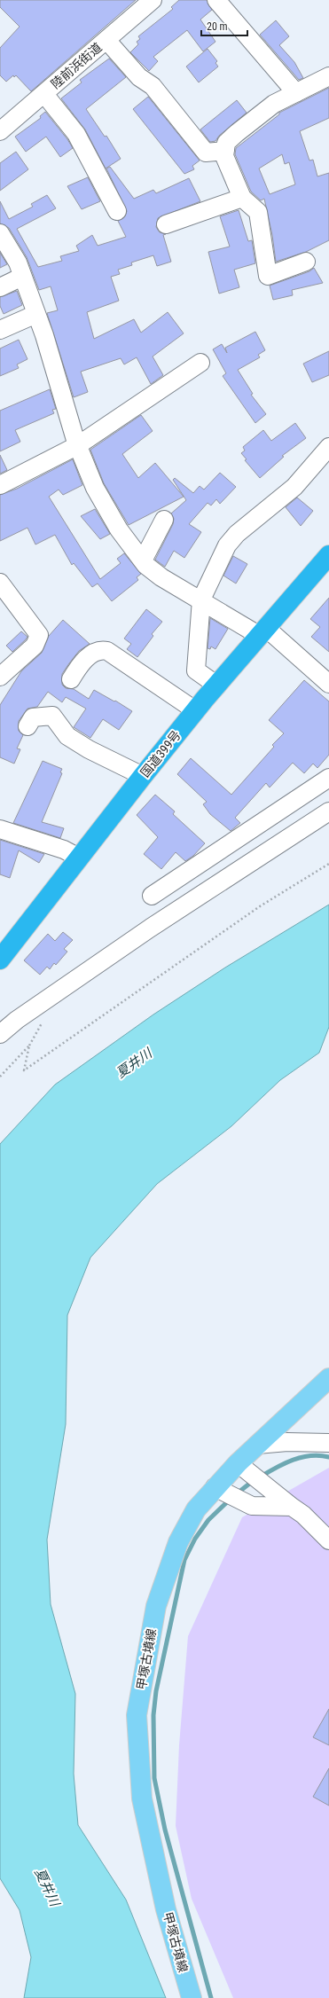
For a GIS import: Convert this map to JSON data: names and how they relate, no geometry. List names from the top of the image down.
{
  "streets": {
    "highway": ["国道399号"],
    "main road": ["甲塚古墳線"],
    "street": ["陸前浜街道"]
  },
  "water": ["夏井川"],
  "scale_bar": "20 m"
}
